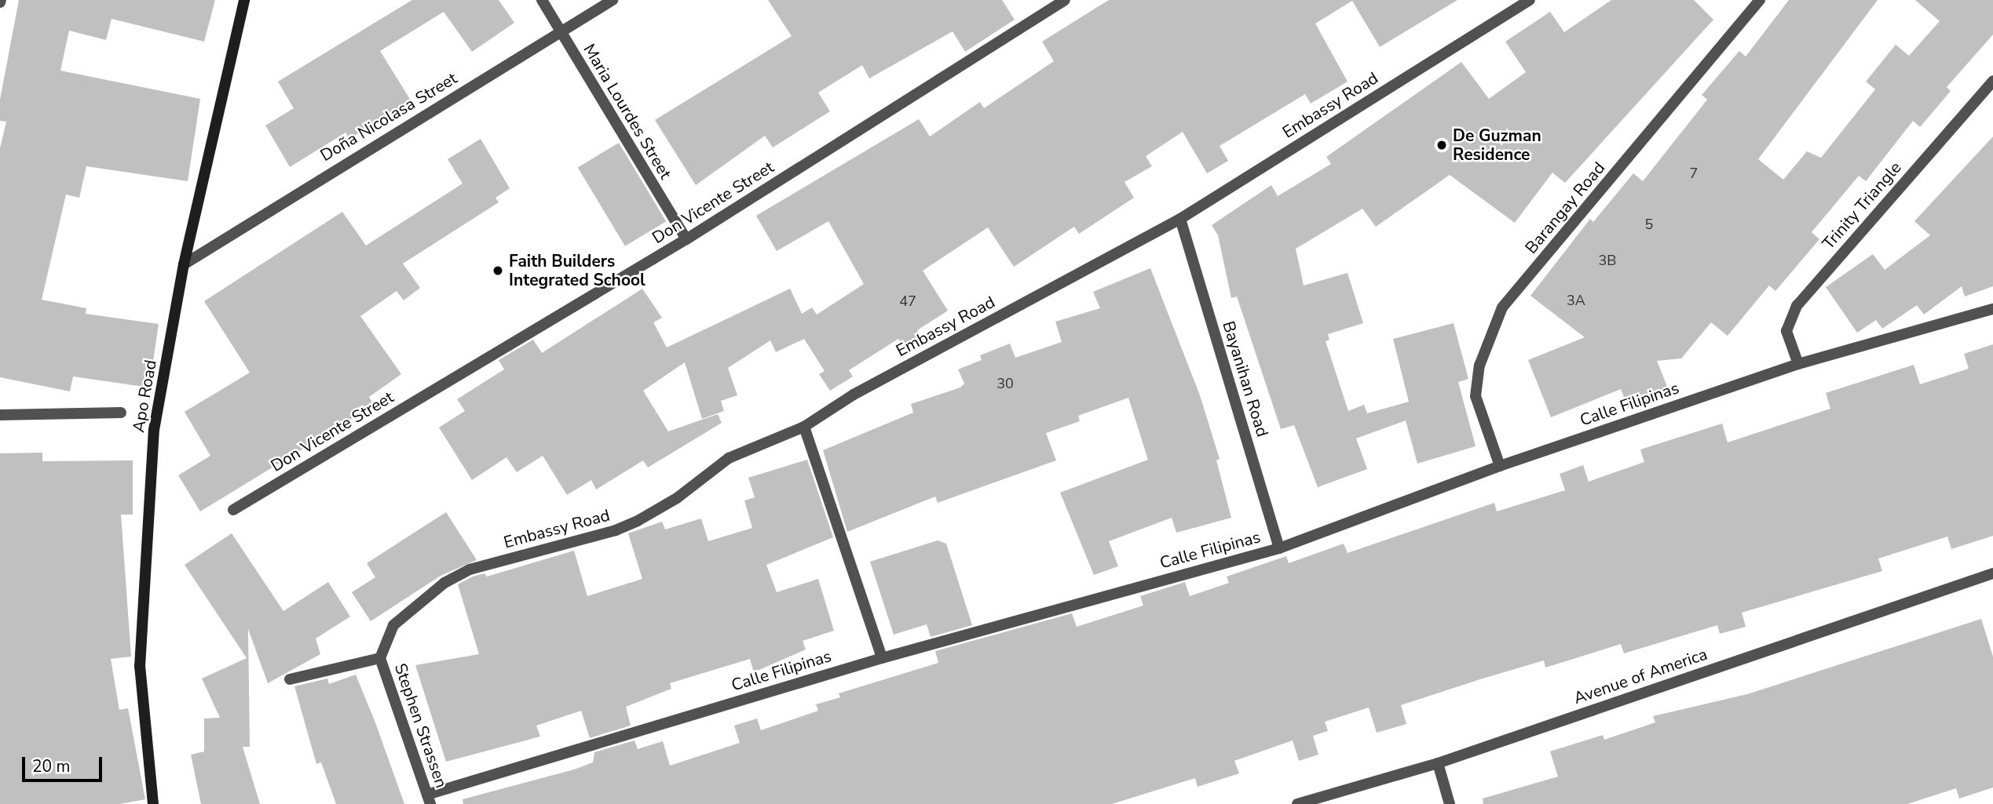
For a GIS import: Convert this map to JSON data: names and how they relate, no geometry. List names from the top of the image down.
{
  "streets": {
    "street": [
      "Embassy Road",
      "Maria Lourdes Street",
      "Doña Nicolasa Street",
      "Don Vicente Street",
      "Trinity Triangle",
      "Barangay Road",
      "Bayanihan Road",
      "Apo Road",
      "Calle Filipinas",
      "Avenue of America",
      "Stephen Strassen"
    ]
  },
  "crossings": [
    ["Embassy Road", "Bayanihan Road"],
    ["Embassy Road", "Stephen Strassen"],
    ["Maria Lourdes Street", "Doña Nicolasa Street"],
    ["Maria Lourdes Street", "Don Vicente Street"],
    ["Doña Nicolasa Street", "Apo Road"],
    ["Trinity Triangle", "Calle Filipinas"],
    ["Barangay Road", "Calle Filipinas"],
    ["Bayanihan Road", "Calle Filipinas"],
    ["Calle Filipinas", "Stephen Strassen"]
  ],
  "places": ["De Guzman Residence", "Faith Builders Integrated School"],
  "house_numbers": [
    "7",
    "5",
    "3B",
    "3A",
    "47",
    "30"
  ],
  "scale_bar": "20 m"
}
